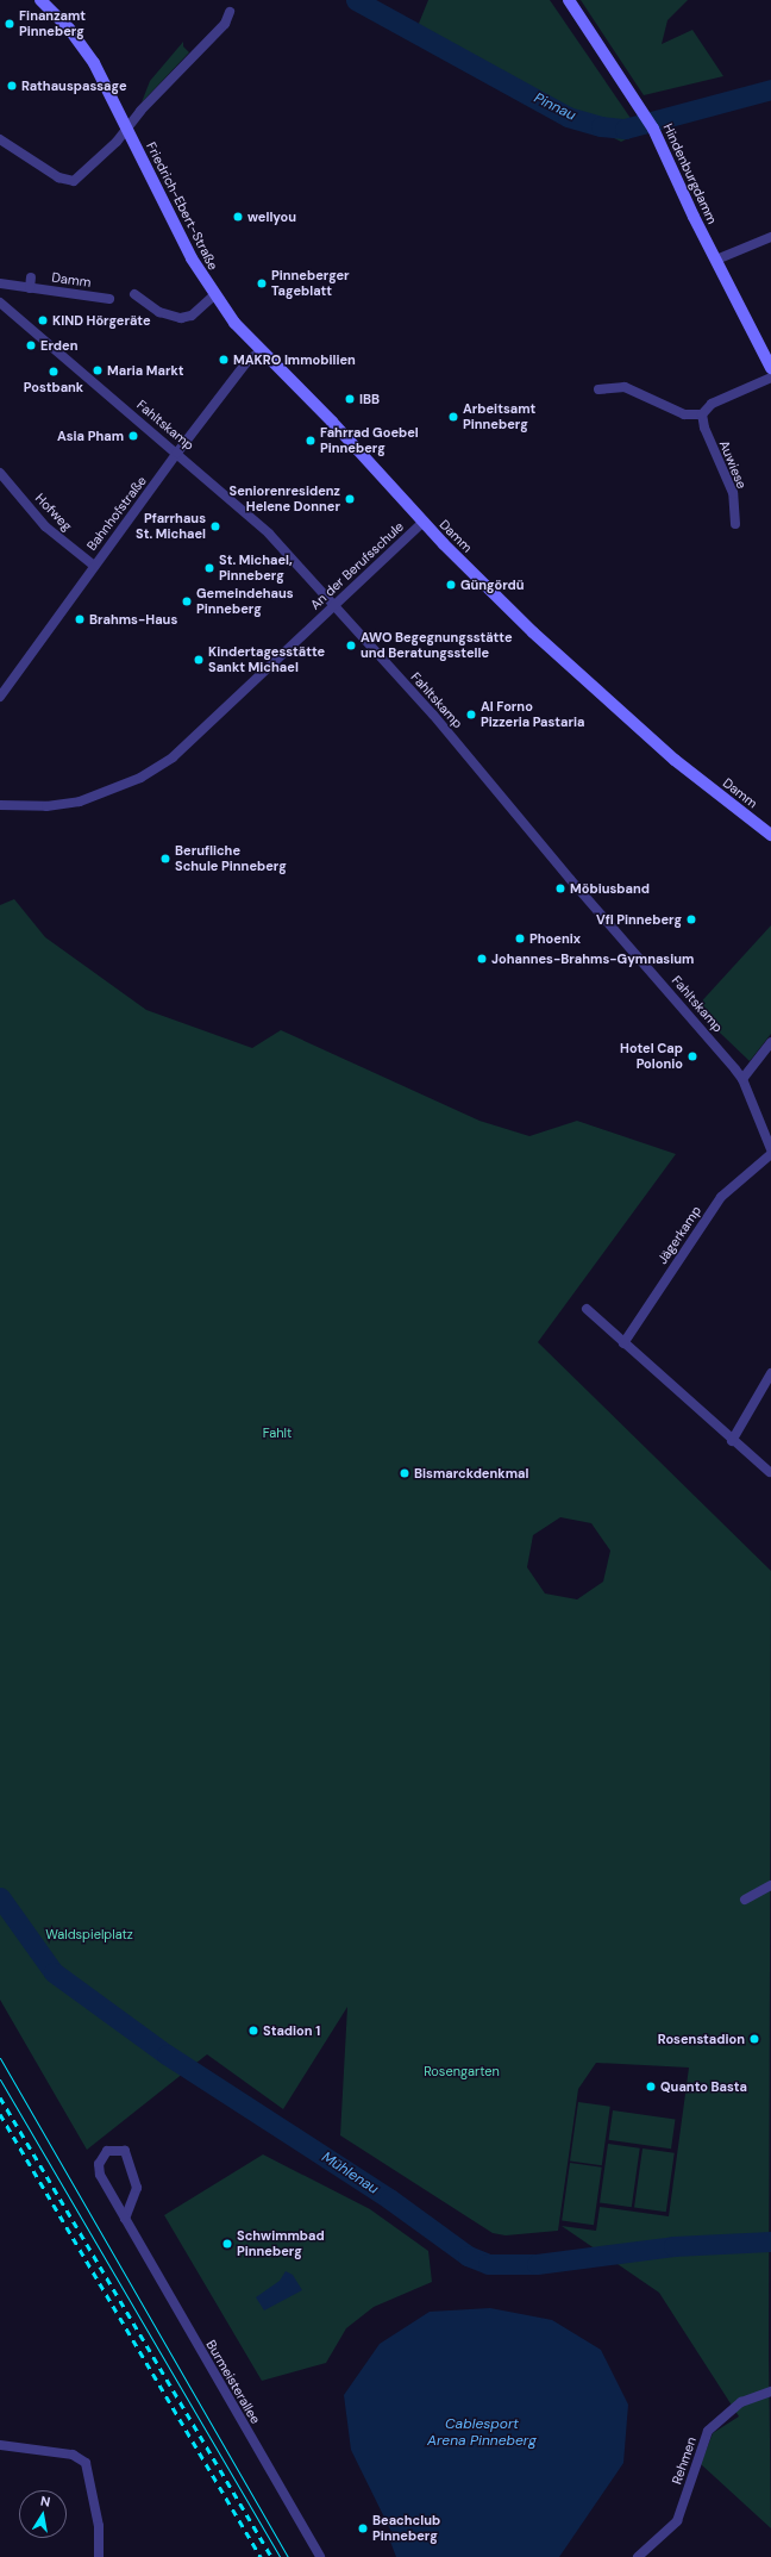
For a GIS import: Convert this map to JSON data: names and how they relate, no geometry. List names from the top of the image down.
{
  "streets": {
    "main road": ["Hindenburgdamm", "Friedrich-Ebert-Straße", "Damm"],
    "street": [
      "Fahltskamp",
      "Auwiese",
      "Hofweg",
      "Bahnhofstraße",
      "An der Berufsschule",
      "Jägerkamp",
      "Burmeisterallee",
      "Rehmen"
    ]
  },
  "crossings": [
    ["Friedrich-Ebert-Straße", "Damm"],
    ["Damm", "Bahnhofstraße"],
    ["Damm", "An der Berufsschule"],
    ["Fahltskamp", "Bahnhofstraße"],
    ["Fahltskamp", "An der Berufsschule"],
    ["Hofweg", "Bahnhofstraße"]
  ],
  "water": ["Pinnau", "Mühlenau", "Cablesport Arena Pinneberg"],
  "parks": ["Fahlt", "Waldspielplatz", "Rosengarten"],
  "places": [
    "Finanzamt Pinneberg",
    "Rathauspassage",
    "wellyou",
    "Pinneberger Tageblatt",
    "KIND Hörgeräte",
    "Erden",
    "MAKRO Immobilien",
    "Maria Markt",
    "Postbank",
    "IBB",
    "Arbeitsamt Pinneberg",
    "Asia Pham",
    "Fahrrad Goebel Pinneberg",
    "Seniorenresidenz Helene Donner",
    "Pfarrhaus St. Michael",
    "St. Michael, Pinneberg",
    "Güngördü",
    "Gemeindehaus Pinneberg",
    "Brahms-Haus",
    "AWO Begegnungsstätte und Beratungsstelle",
    "Kindertagesstätte Sankt Michael",
    "Al Forno Pizzeria Pastaria",
    "Berufliche Schule Pinneberg",
    "Möbiusband",
    "Vfl Pinneberg",
    "Phoenix",
    "Johannes-Brahms-Gymnasium",
    "Hotel Cap Polonio",
    "Bismarckdenkmal",
    "Stadion 1",
    "Rosenstadion",
    "Quanto Basta",
    "Schwimmbad Pinneberg",
    "Beachclub Pinneberg"
  ],
  "north": "top"
}
